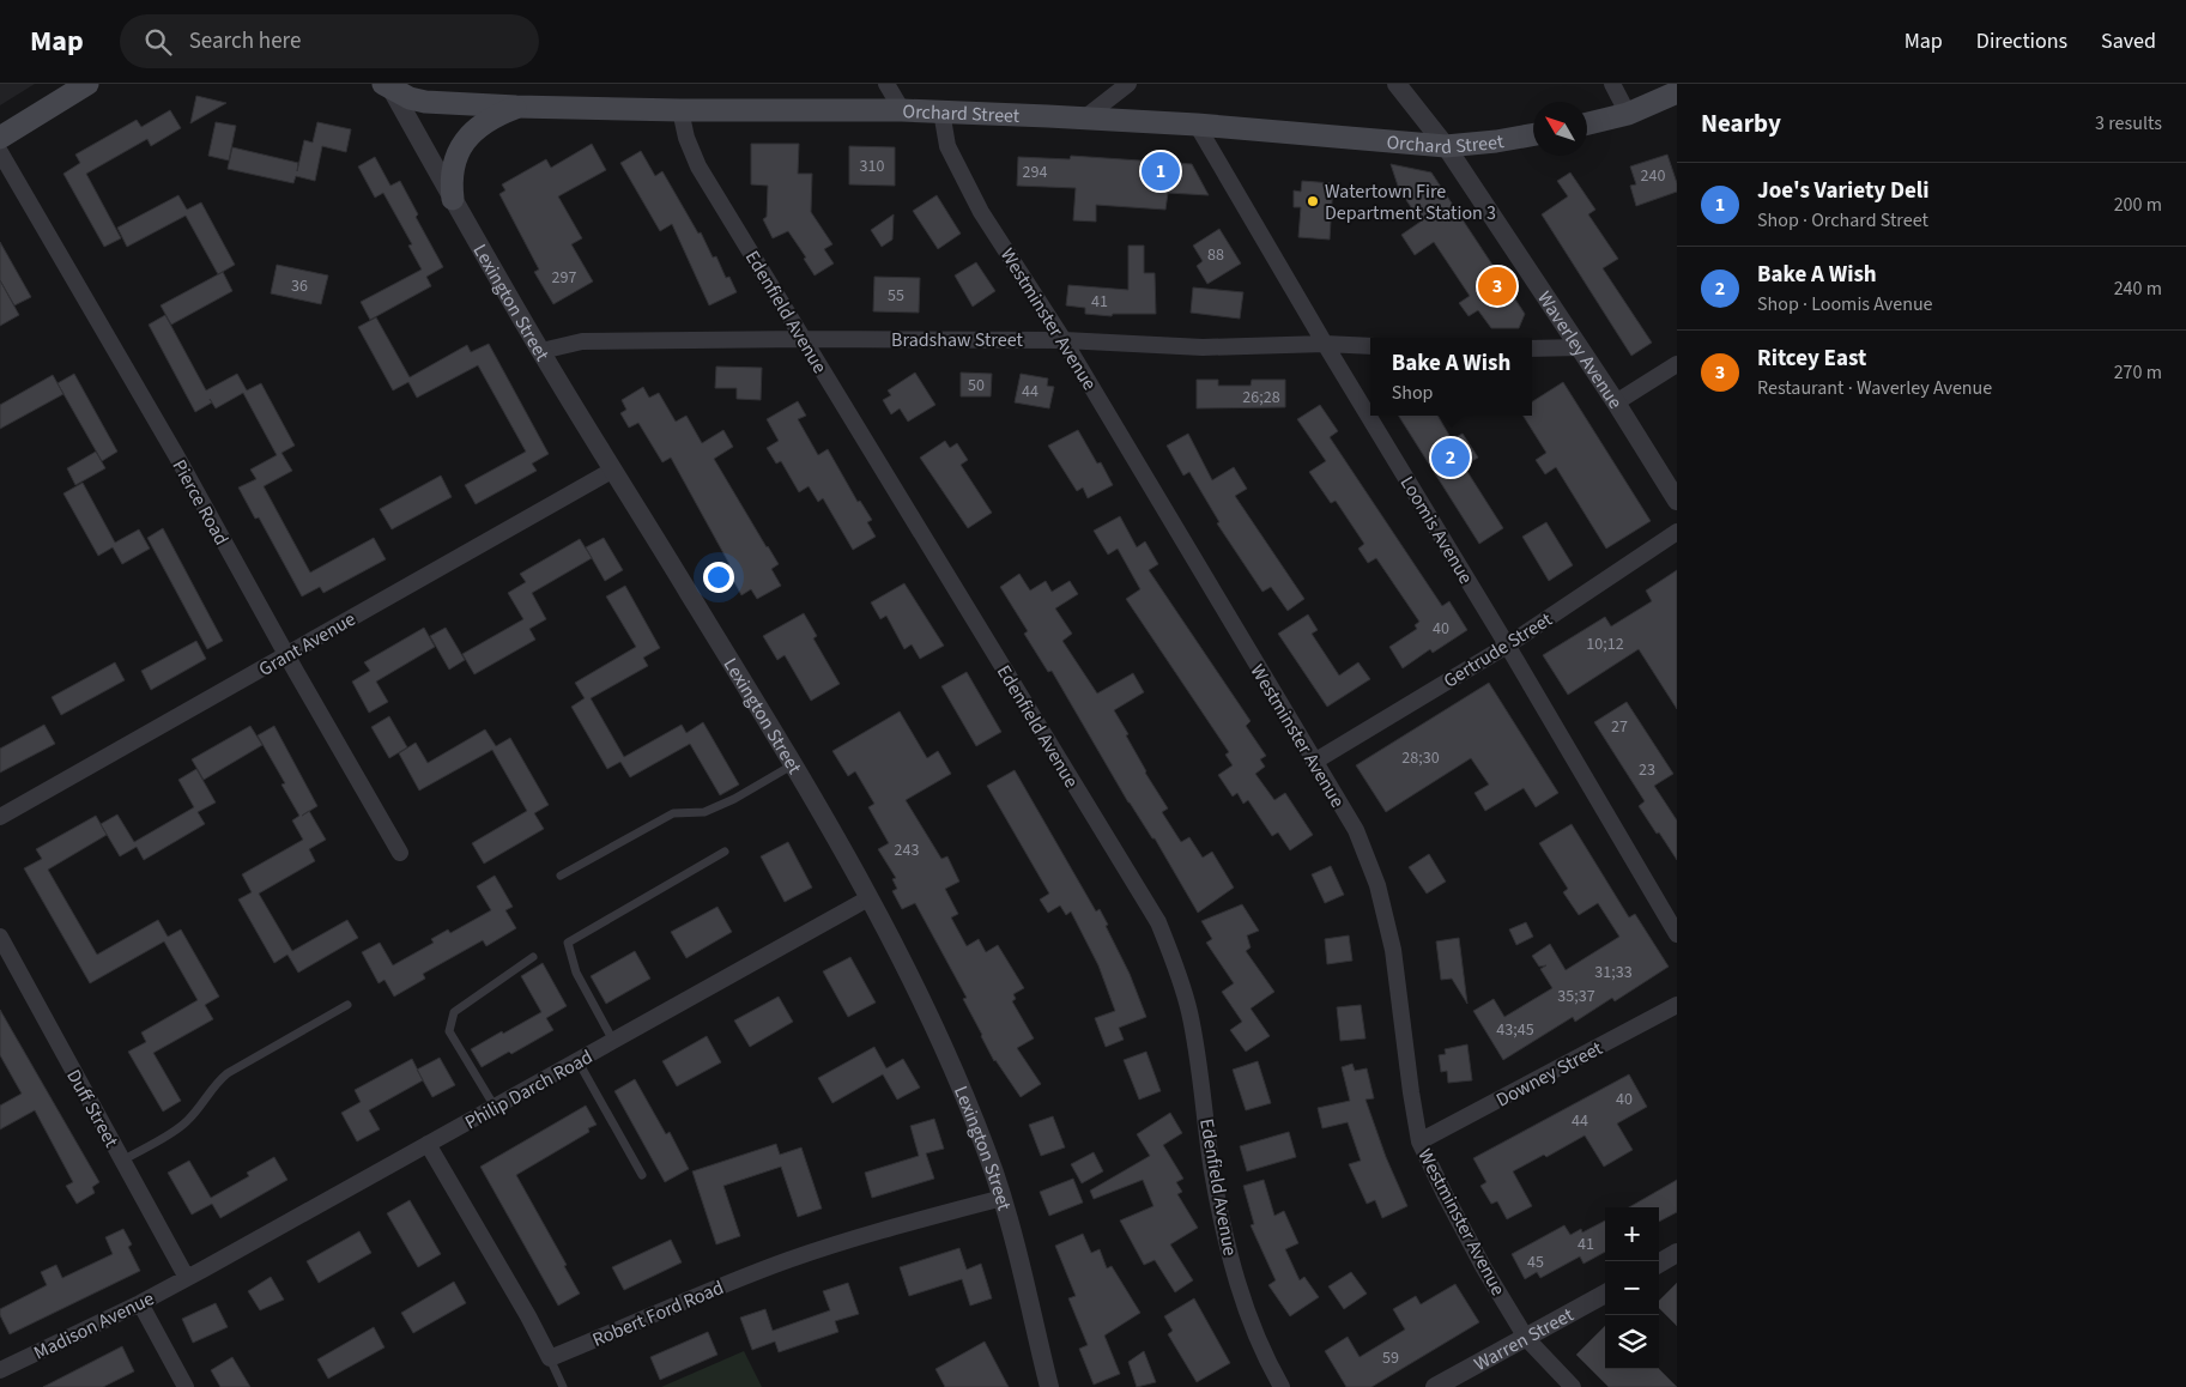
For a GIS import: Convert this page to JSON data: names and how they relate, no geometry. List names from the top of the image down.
{
  "streets": {
    "main road": ["Orchard Street"],
    "street": [
      "Lexington Street",
      "Edenfield Avenue",
      "Westminster Avenue",
      "Bradshaw Street",
      "Waverley Avenue",
      "Pierce Road",
      "Loomis Avenue",
      "Grant Avenue",
      "Gertrude Street",
      "Downey Street",
      "Philip Darch Road",
      "Duff Street",
      "Robert Ford Road",
      "Madison Avenue",
      "Warren Street"
    ]
  },
  "crossings": [
    ["Orchard Street", "Lexington Street"],
    ["Orchard Street", "Edenfield Avenue"],
    ["Orchard Street", "Westminster Avenue"],
    ["Orchard Street", "Waverley Avenue"],
    ["Orchard Street", "Loomis Avenue"],
    ["Lexington Street", "Bradshaw Street"],
    ["Lexington Street", "Grant Avenue"],
    ["Lexington Street", "Philip Darch Road"],
    ["Lexington Street", "Robert Ford Road"],
    ["Edenfield Avenue", "Bradshaw Street"],
    ["Westminster Avenue", "Bradshaw Street"],
    ["Westminster Avenue", "Gertrude Street"],
    ["Westminster Avenue", "Downey Street"],
    ["Westminster Avenue", "Warren Street"],
    ["Bradshaw Street", "Loomis Avenue"],
    ["Pierce Road", "Grant Avenue"],
    ["Loomis Avenue", "Gertrude Street"],
    ["Philip Darch Road", "Duff Street"],
    ["Philip Darch Road", "Madison Avenue"],
    ["Duff Street", "Madison Avenue"]
  ],
  "places": ["Watertown Fire Department Station 3"],
  "house_numbers": [
    "310",
    "294",
    "240",
    "88",
    "297",
    "36",
    "55",
    "41",
    "50",
    "44",
    "26;28",
    "40",
    "10;12",
    "27",
    "28;30",
    "23",
    "243",
    "31;33",
    "35;37",
    "43;45",
    "40",
    "44",
    "41",
    "45",
    "59"
  ],
  "north": "top left",
  "page": {
    "header": "Map",
    "search": "Search here",
    "nav": ["Map", "Directions", "Saved"],
    "heading": ["Nearby", "3 results"],
    "pins": ["1", "3", "2"],
    "list": [
      {
        "mark": "1",
        "name": "Joe's Variety Deli",
        "note": "Shop · Orchard Street",
        "value": "200 m"
      },
      {
        "mark": "2",
        "name": "Bake A Wish",
        "note": "Shop · Loomis Avenue",
        "value": "240 m"
      },
      {
        "mark": "3",
        "name": "Ritcey East",
        "note": "Restaurant · Waverley Avenue",
        "value": "270 m"
      }
    ],
    "popup": ["Bake A Wish", "Shop"],
    "map_buttons": ["+", "−"]
  }
}
